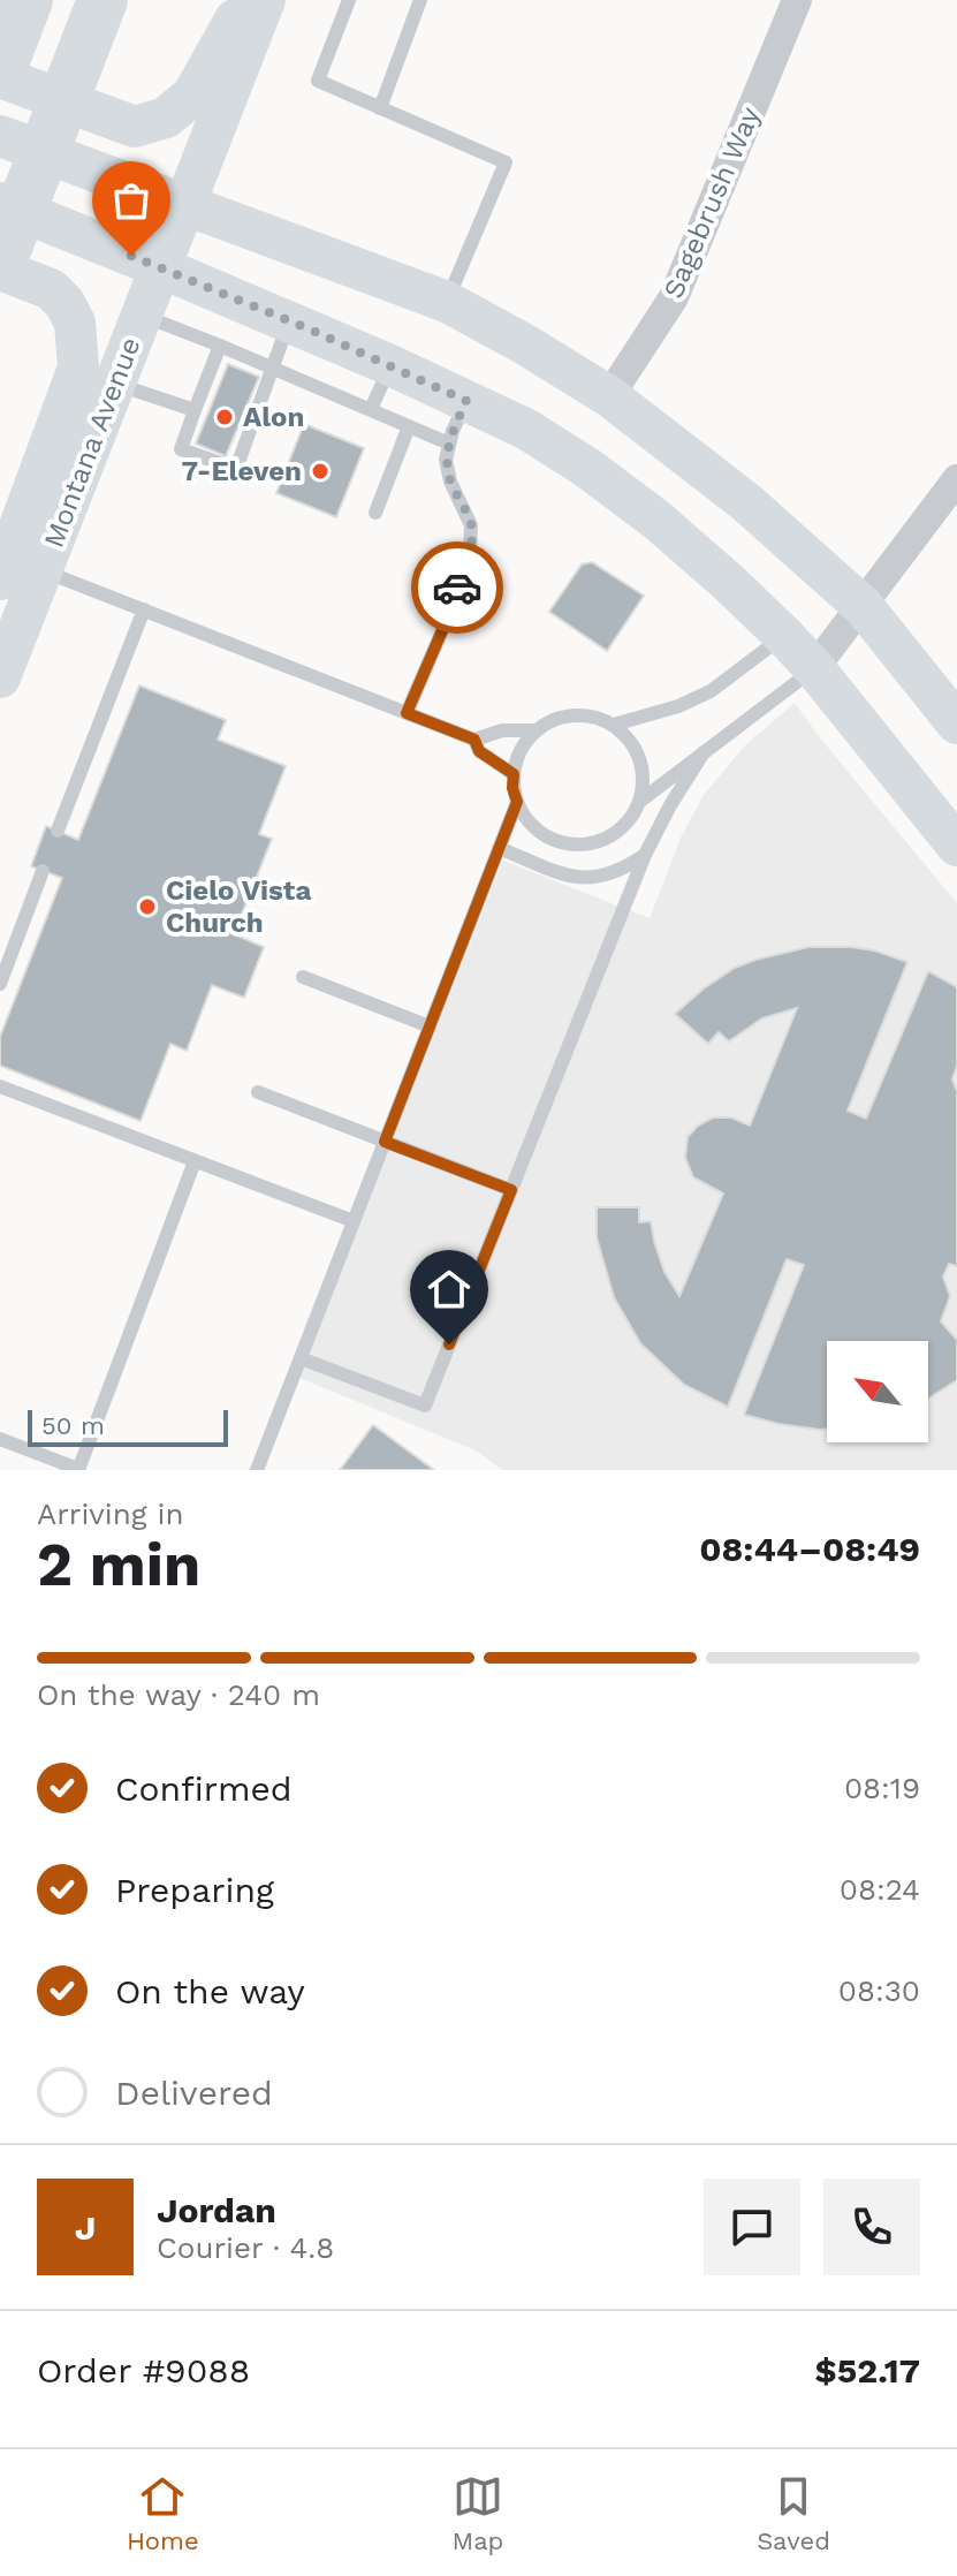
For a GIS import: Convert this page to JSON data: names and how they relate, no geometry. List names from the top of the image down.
{
  "streets": {
    "main road": ["Montana Avenue"],
    "street": ["Sagebrush Way"]
  },
  "places": ["Alon", "7-Eleven", "Cielo Vista Church"],
  "scale_bar": "50 m",
  "north": "top left",
  "page": {
    "scale": "50 m",
    "heading": ["2 min", "Arriving in", "08:44–08:49"],
    "panel": [
      "Jordan",
      "Courier · 4.8",
      "Order #9088",
      "$52.17"
    ],
    "bar": "On the way · 240 m",
    "list": [
      ["Confirmed", "08:19"],
      ["Preparing", "08:24"],
      ["On the way", "08:30"],
      "Delivered"
    ],
    "round": "J",
    "tabs": ["Home", "Map", "Saved"]
  }
}
